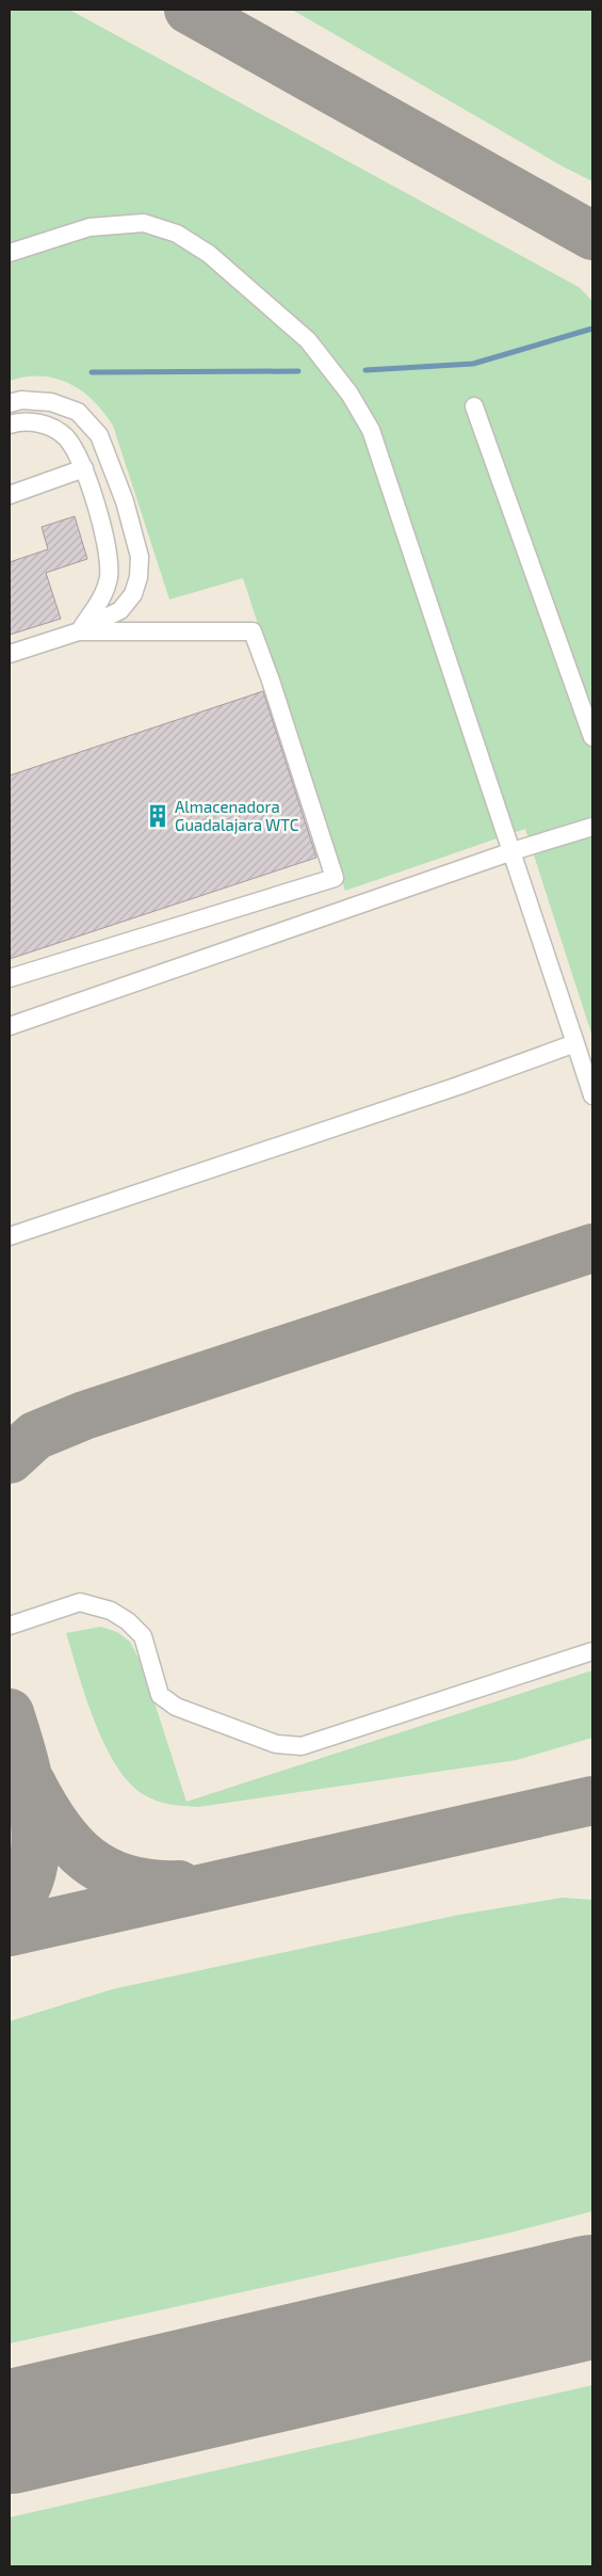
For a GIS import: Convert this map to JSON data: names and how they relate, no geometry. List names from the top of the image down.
{
  "places": {
    "building": ["Almacenadora Guadalajara WTC"]
  }
}
